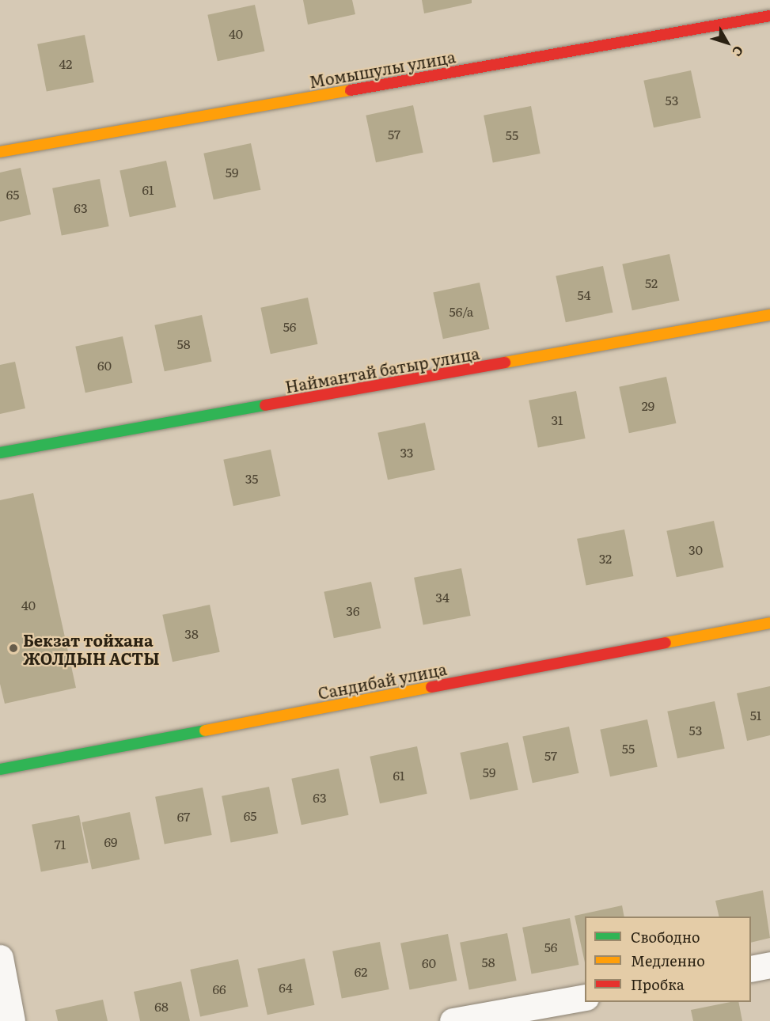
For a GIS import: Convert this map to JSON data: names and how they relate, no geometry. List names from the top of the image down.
{
  "streets": {
    "street": ["Момышулы улица", "Наймантай батыр улица", "Сандибай улица"]
  },
  "places": ["Бекзат тойхана ЖОЛДЫН АСТЫ"],
  "house_numbers": [
    "40",
    "42",
    "53",
    "57",
    "55",
    "59",
    "61",
    "65",
    "63",
    "52",
    "54",
    "56/a",
    "56",
    "58",
    "60",
    "29",
    "31",
    "33",
    "35",
    "30",
    "32",
    "34",
    "40",
    "36",
    "38",
    "51",
    "53",
    "55",
    "57",
    "59",
    "61",
    "63",
    "65",
    "67",
    "69",
    "71",
    "56",
    "58",
    "60",
    "62",
    "64",
    "66",
    "68"
  ],
  "legend": ["Свободно", "Медленно", "Пробка"],
  "north": "bottom right"
}
